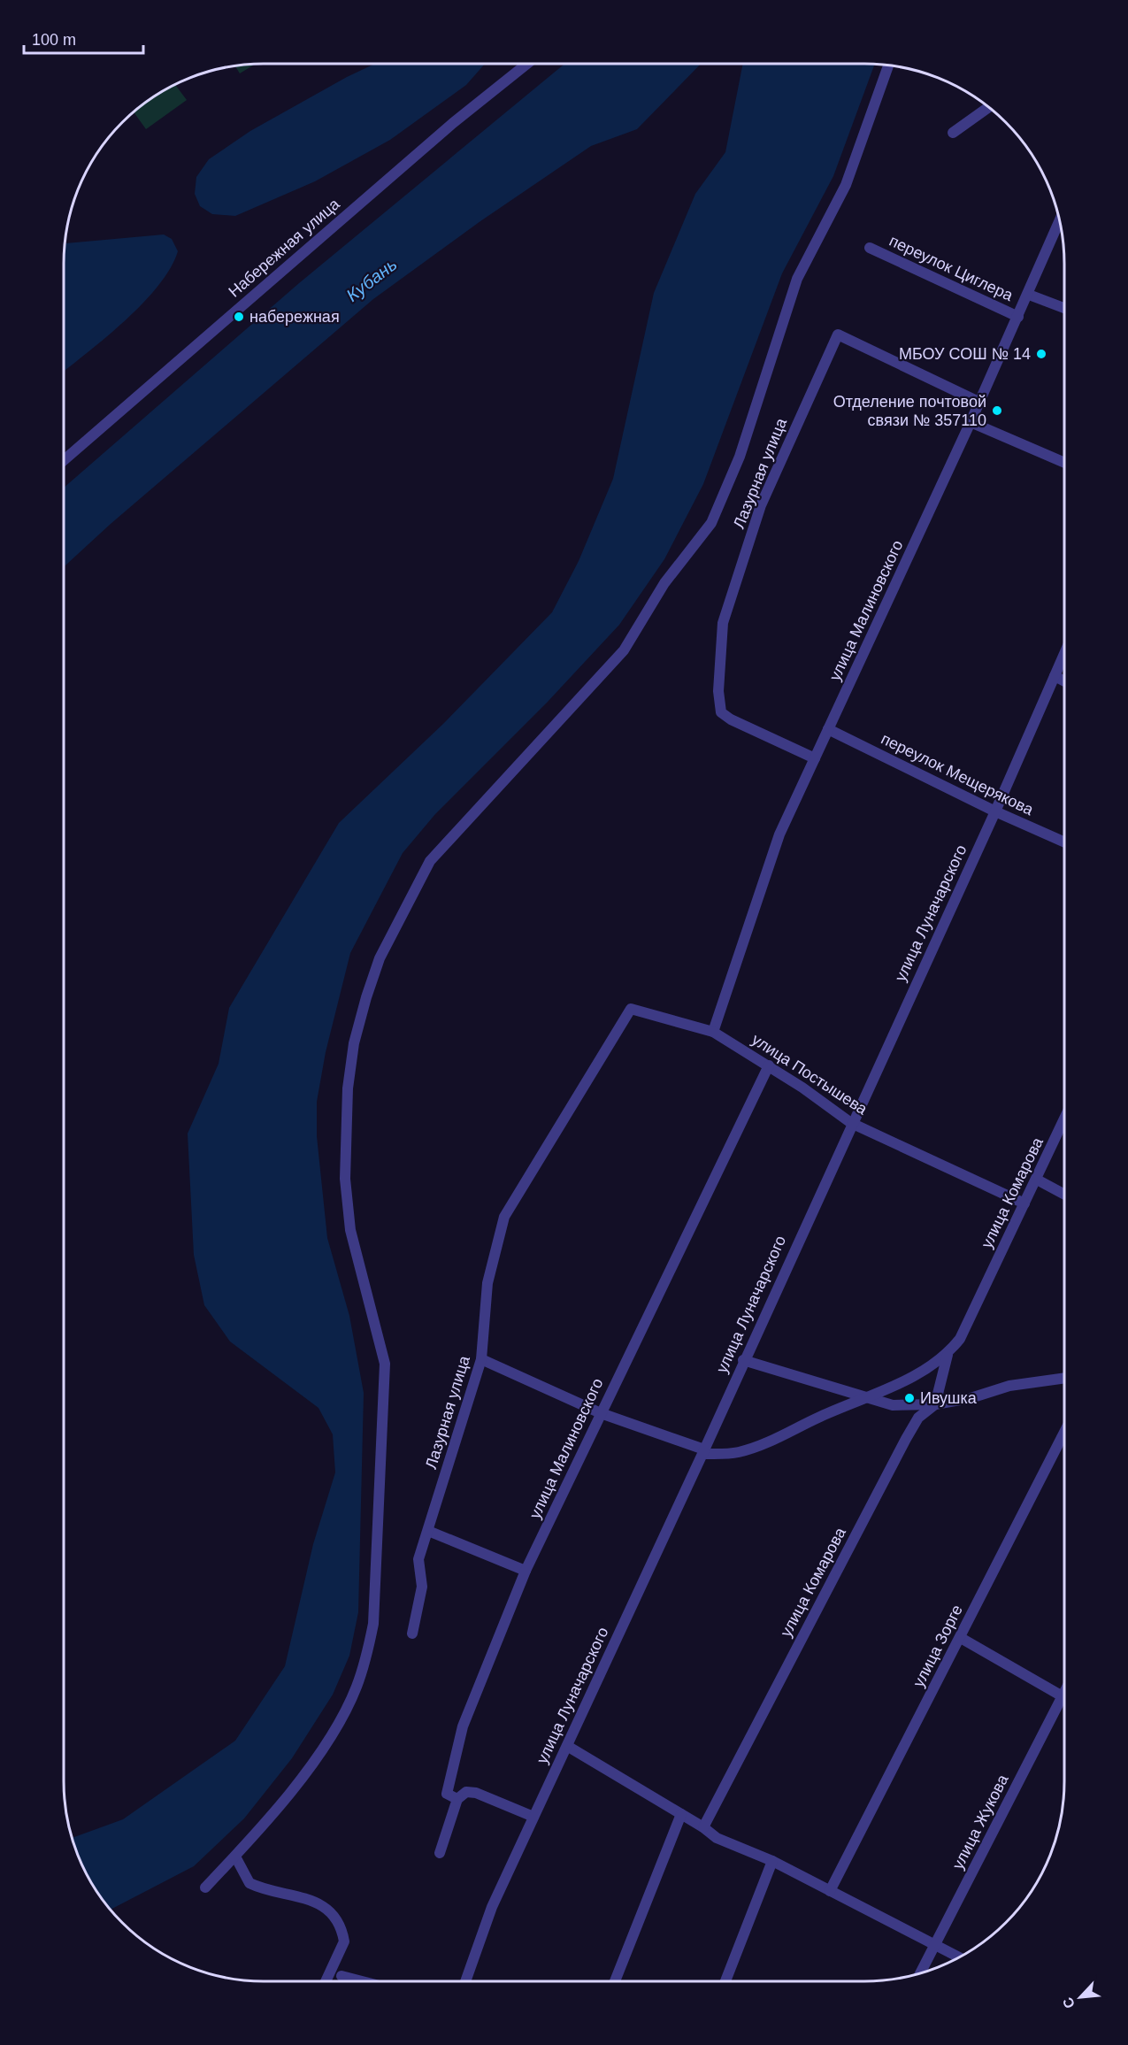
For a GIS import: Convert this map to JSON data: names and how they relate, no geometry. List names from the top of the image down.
{
  "streets": {
    "street": [
      "Набережная улица",
      "переулок Циглера",
      "Лазурная улица",
      "улица Малиновского",
      "переулок Мещерякова",
      "улица Луначарского",
      "улица Постышева",
      "улица Комарова",
      "улица Зорге",
      "улица Жукова"
    ]
  },
  "crossings": [
    ["переулок Циглера", "улица Малиновского"],
    ["Лазурная улица", "улица Малиновского"],
    ["Лазурная улица", "улица Постышева"],
    ["улица Малиновского", "переулок Мещерякова"],
    ["улица Малиновского", "улица Постышева"],
    ["переулок Мещерякова", "улица Луначарского"],
    ["улица Луначарского", "улица Постышева"],
    ["улица Луначарского", "улица Комарова"],
    ["улица Постышева", "улица Комарова"]
  ],
  "water": ["Кубань"],
  "places": [
    "набережная",
    "МБОУ СОШ № 14",
    "Отделение почтовой связи № 357110",
    "Ивушка"
  ],
  "scale_bar": "100 m",
  "north": "bottom left"
}
